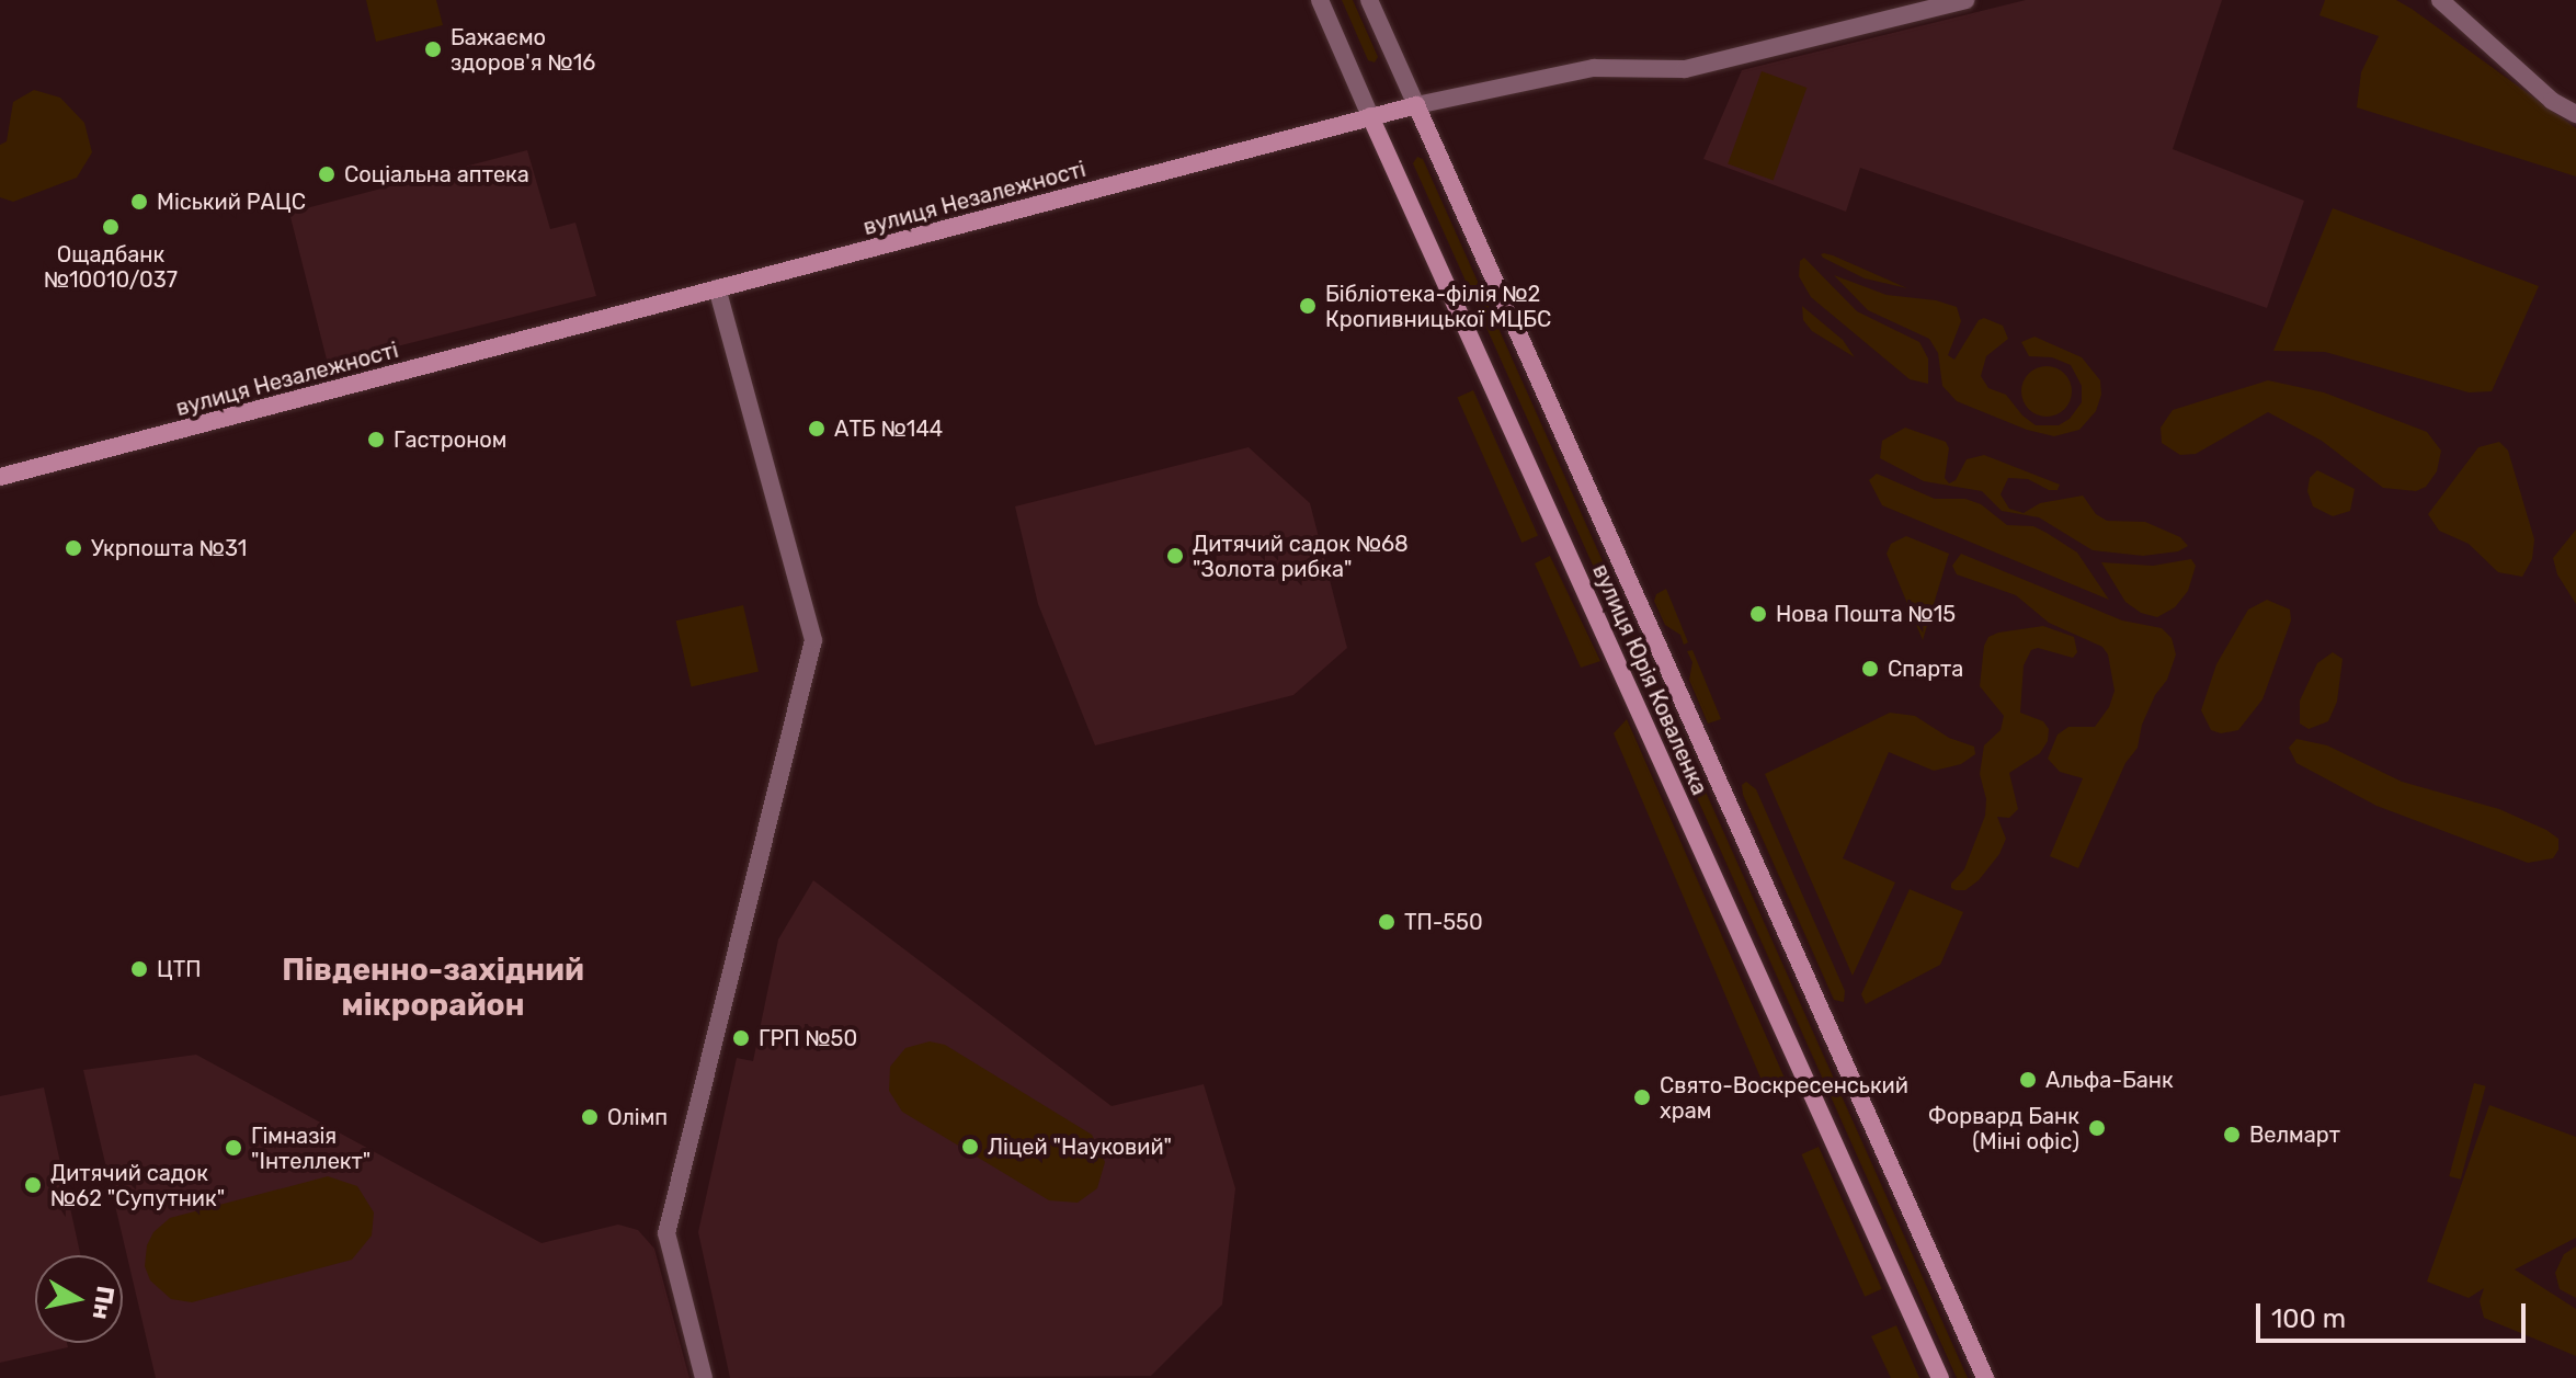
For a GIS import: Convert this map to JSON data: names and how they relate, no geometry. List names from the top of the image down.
{
  "streets": {
    "main road": ["вулиця Незалежності", "вулиця Юрія Коваленка"]
  },
  "crossings": [
    ["вулиця Незалежності", "вулиця Юрія Коваленка"]
  ],
  "districts": ["Південно-західний мікрорайон"],
  "places": [
    "Бажаємо здоров'я №16",
    "Соціальна аптека",
    "Міський РАЦС",
    "Ощадбанк №10010/037",
    "Бібліотека-філія №2 Кропивницької МЦБС",
    "АТБ №144",
    "Гастроном",
    "Укрпошта №31",
    "Дитячий садок №68 \"Золота рибка\"",
    "Нова Пошта №15",
    "Спарта",
    "ТП-550",
    "ЦТП",
    "ГРП №50",
    "Альфа-Банк",
    "Свято-Воскресенський храм",
    "Олімп",
    "Форвард Банк (Міні офіс)",
    "Велмарт",
    "Ліцей \"Науковий\"",
    "Гімназія \"Інтеллект\"",
    "Дитячий садок №62 \"Супутник\""
  ],
  "scale_bar": "100 m",
  "north": "right"
}
